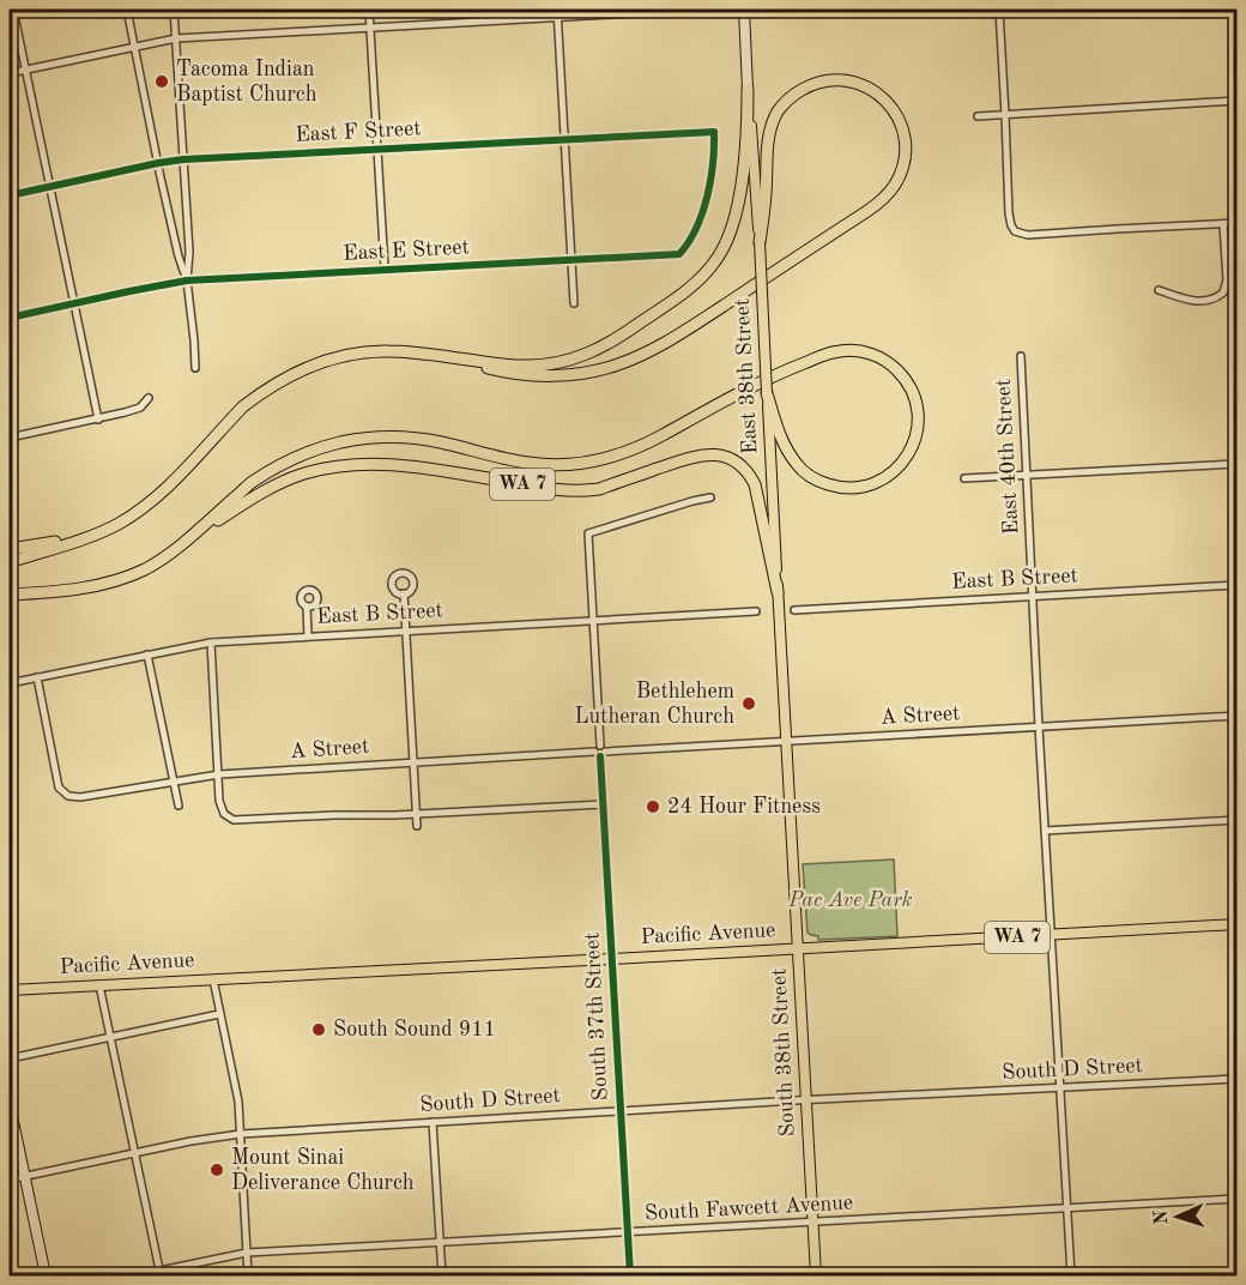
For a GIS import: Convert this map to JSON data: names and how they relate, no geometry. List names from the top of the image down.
{
  "streets": {
    "highway": ["WA 7"],
    "main road": ["East 38th Street", "Pacific Avenue", "South 38th Street"],
    "street": [
      "East F Street",
      "East E Street",
      "East 40th Street",
      "East B Street",
      "A Street",
      "South 37th Street",
      "South D Street",
      "South Fawcett Avenue"
    ]
  },
  "crossings": [
    ["East F Street", "East E Street"],
    ["East 38th Street", "WA 7"],
    ["East 38th Street", "A Street"],
    ["East 38th Street", "South 38th Street"],
    ["East 40th Street", "East B Street"],
    ["East 40th Street", "A Street"],
    ["East 40th Street", "Pacific Avenue"],
    ["East 40th Street", "South D Street"],
    ["East 40th Street", "South Fawcett Avenue"],
    ["East B Street", "A Street"],
    ["East B Street", "South 37th Street"],
    ["A Street", "South 37th Street"],
    ["A Street", "South 38th Street"],
    ["Pacific Avenue", "South 37th Street"],
    ["Pacific Avenue", "South 38th Street"],
    ["South 37th Street", "South D Street"],
    ["South 37th Street", "South Fawcett Avenue"],
    ["South 38th Street", "South D Street"],
    ["South 38th Street", "South Fawcett Avenue"]
  ],
  "parks": ["Pac Ave Park"],
  "places": [
    "Tacoma Indian Baptist Church",
    "Bethlehem Lutheran Church",
    "24 Hour Fitness",
    "South Sound 911",
    "Mount Sinai Deliverance Church"
  ],
  "north": "left"
}
